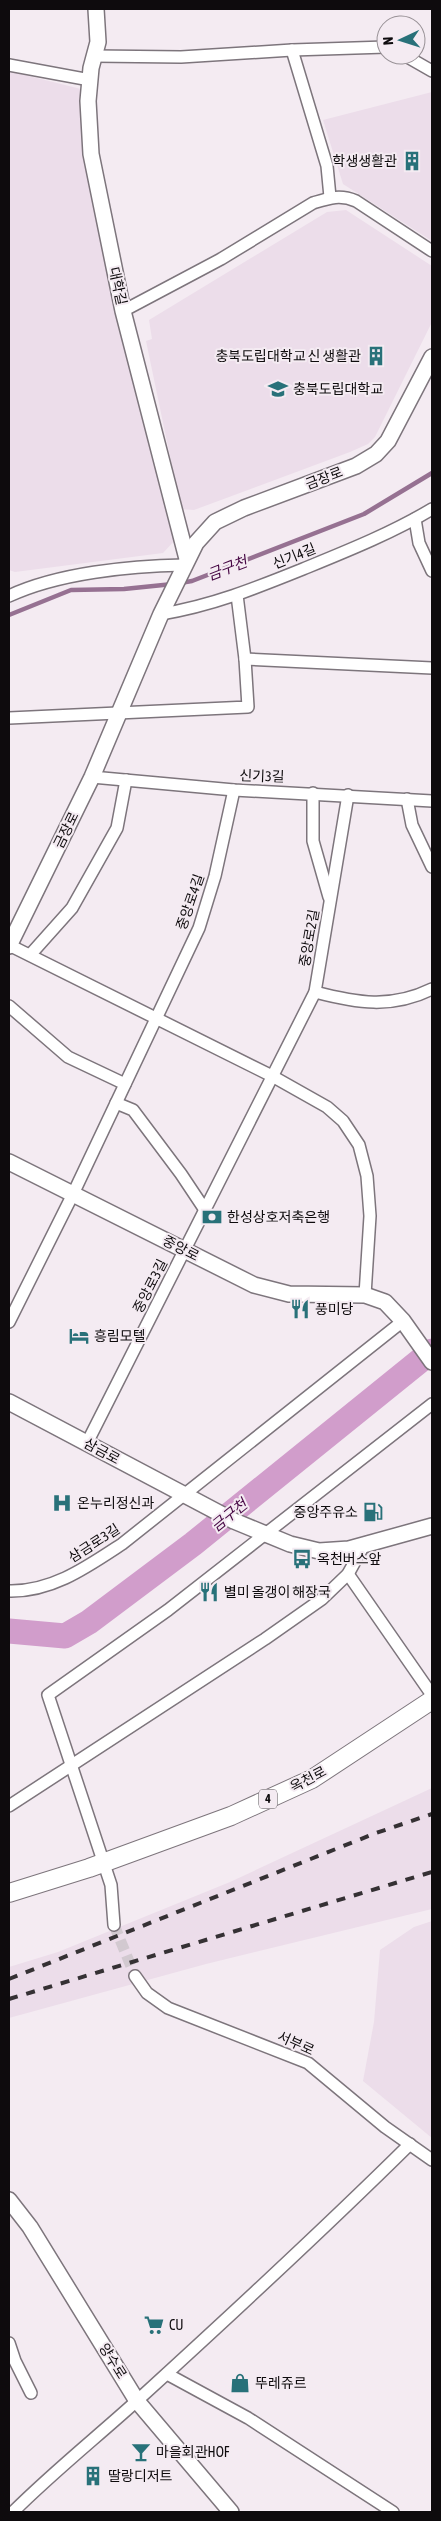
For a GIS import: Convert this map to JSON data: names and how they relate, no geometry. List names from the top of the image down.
{
  "streets": {
    "main road": ["옥천로", "4"],
    "street": [
      "대학길",
      "금장로",
      "신기4길",
      "신기3길",
      "중앙로4길",
      "중앙로2길",
      "중앙로",
      "중앙로3길",
      "삼금로",
      "삼금로3길",
      "서부로",
      "양수로"
    ]
  },
  "crossings": [
    ["대학길", "금장로"],
    ["금장로", "신기4길"],
    ["금장로", "신기3길"],
    ["신기3길", "중앙로4길"],
    ["신기3길", "중앙로2길"],
    ["중앙로4길", "중앙로"],
    ["중앙로2길", "중앙로"],
    ["중앙로2길", "중앙로3길"],
    ["중앙로", "중앙로3길"],
    ["중앙로", "삼금로3길"],
    ["중앙로3길", "삼금로"],
    ["삼금로", "삼금로3길"],
    ["옥천로", "4"]
  ],
  "water": ["금구천"],
  "places": {
    "building": ["학생생활관", "충북도립대학교 신 생활관", "딸랑디저트"],
    "school or university": ["충북도립대학교"],
    "bank": ["한성상호저축은행"],
    "restaurant": ["풍미당", "별미 올갱이 해장국"],
    "hotel": ["흥림모텔"],
    "hospital": ["온누리정신과"],
    "fuel station": ["중앙주유소"],
    "bus stop": ["옥천버스앞"],
    "supermarket": ["CU"],
    "shop": ["뚜레쥬르"],
    "bar": ["마을회관HOF"]
  },
  "north": "left"
}
